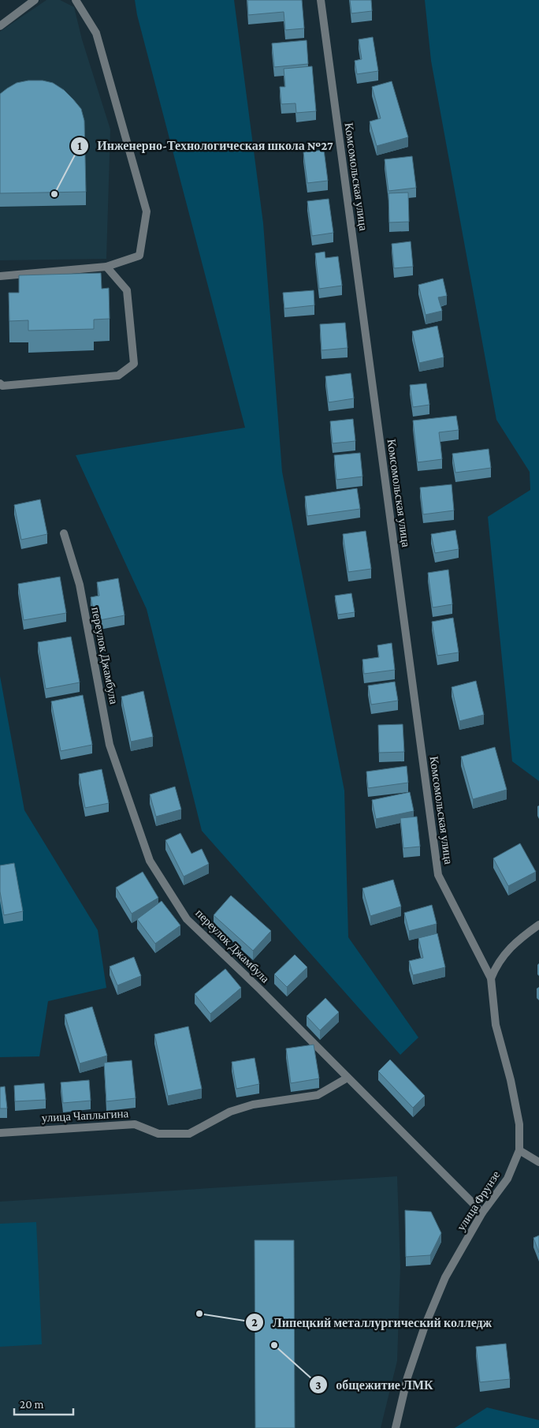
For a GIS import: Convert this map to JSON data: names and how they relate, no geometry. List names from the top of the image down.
{
  "streets": {
    "street": [
      "Комсомольская улица",
      "переулок Джамбула",
      "улица Чаплыгина",
      "улица Фрунзе"
    ]
  },
  "crossings": [
    ["Комсомольская улица", "улица Фрунзе"],
    ["переулок Джамбула", "улица Чаплыгина"],
    ["переулок Джамбула", "улица Фрунзе"]
  ],
  "places": ["Инженерно-Технологическая школа №27", "Липецкий металлургический колледж", "общежитие ЛМК"],
  "scale_bar": "20 m"
}
